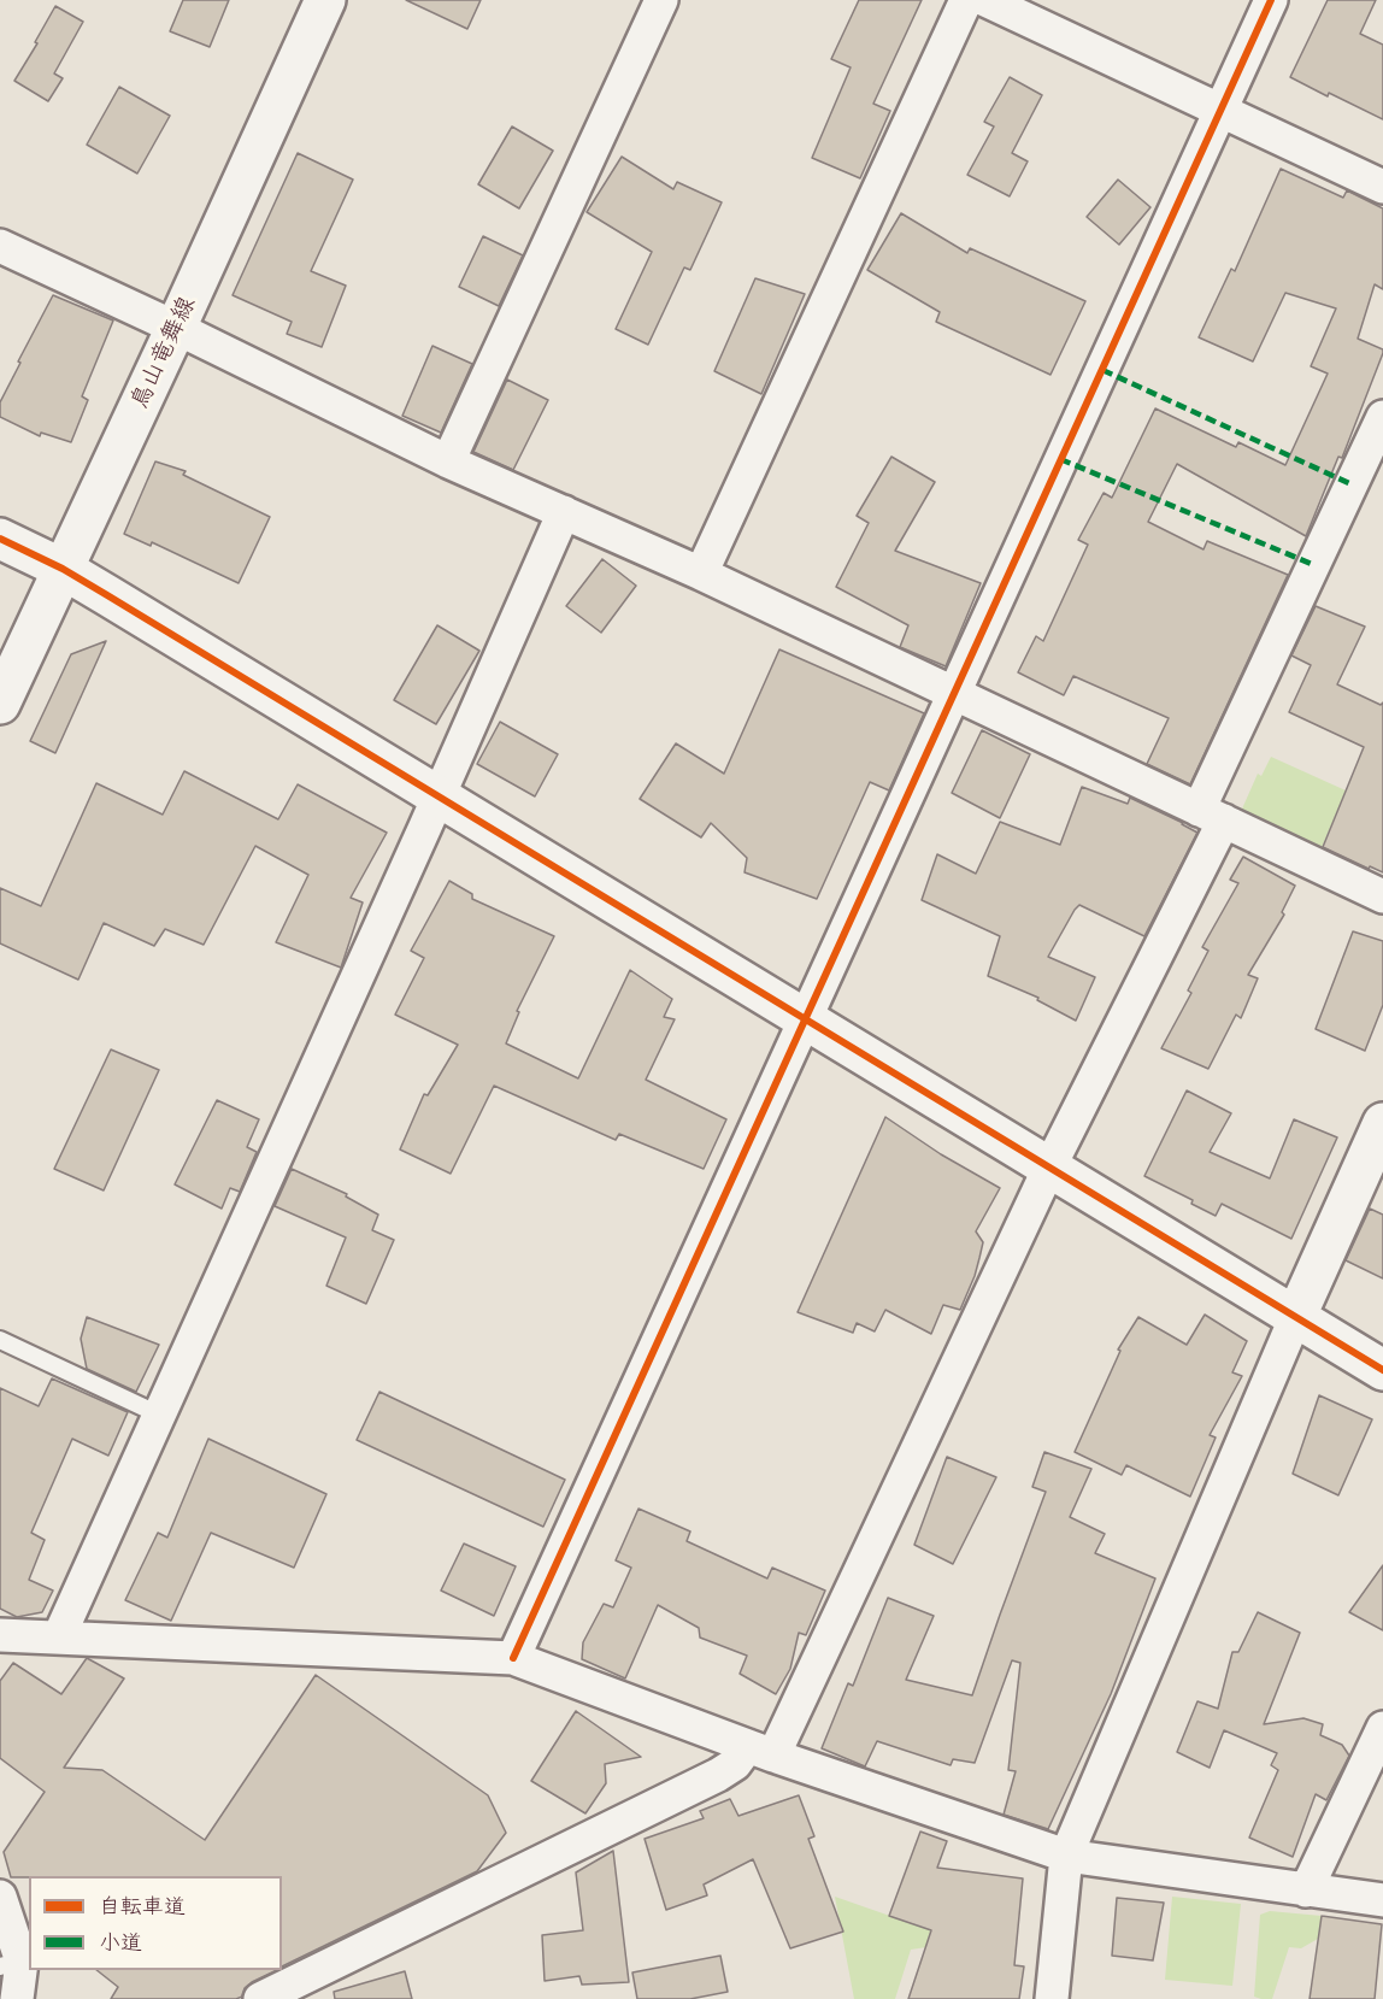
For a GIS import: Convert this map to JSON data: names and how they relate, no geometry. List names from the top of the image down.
{
  "streets": {
    "street": ["鳥山竜舞線"]
  },
  "legend": ["自転車道", "小道"]
}
